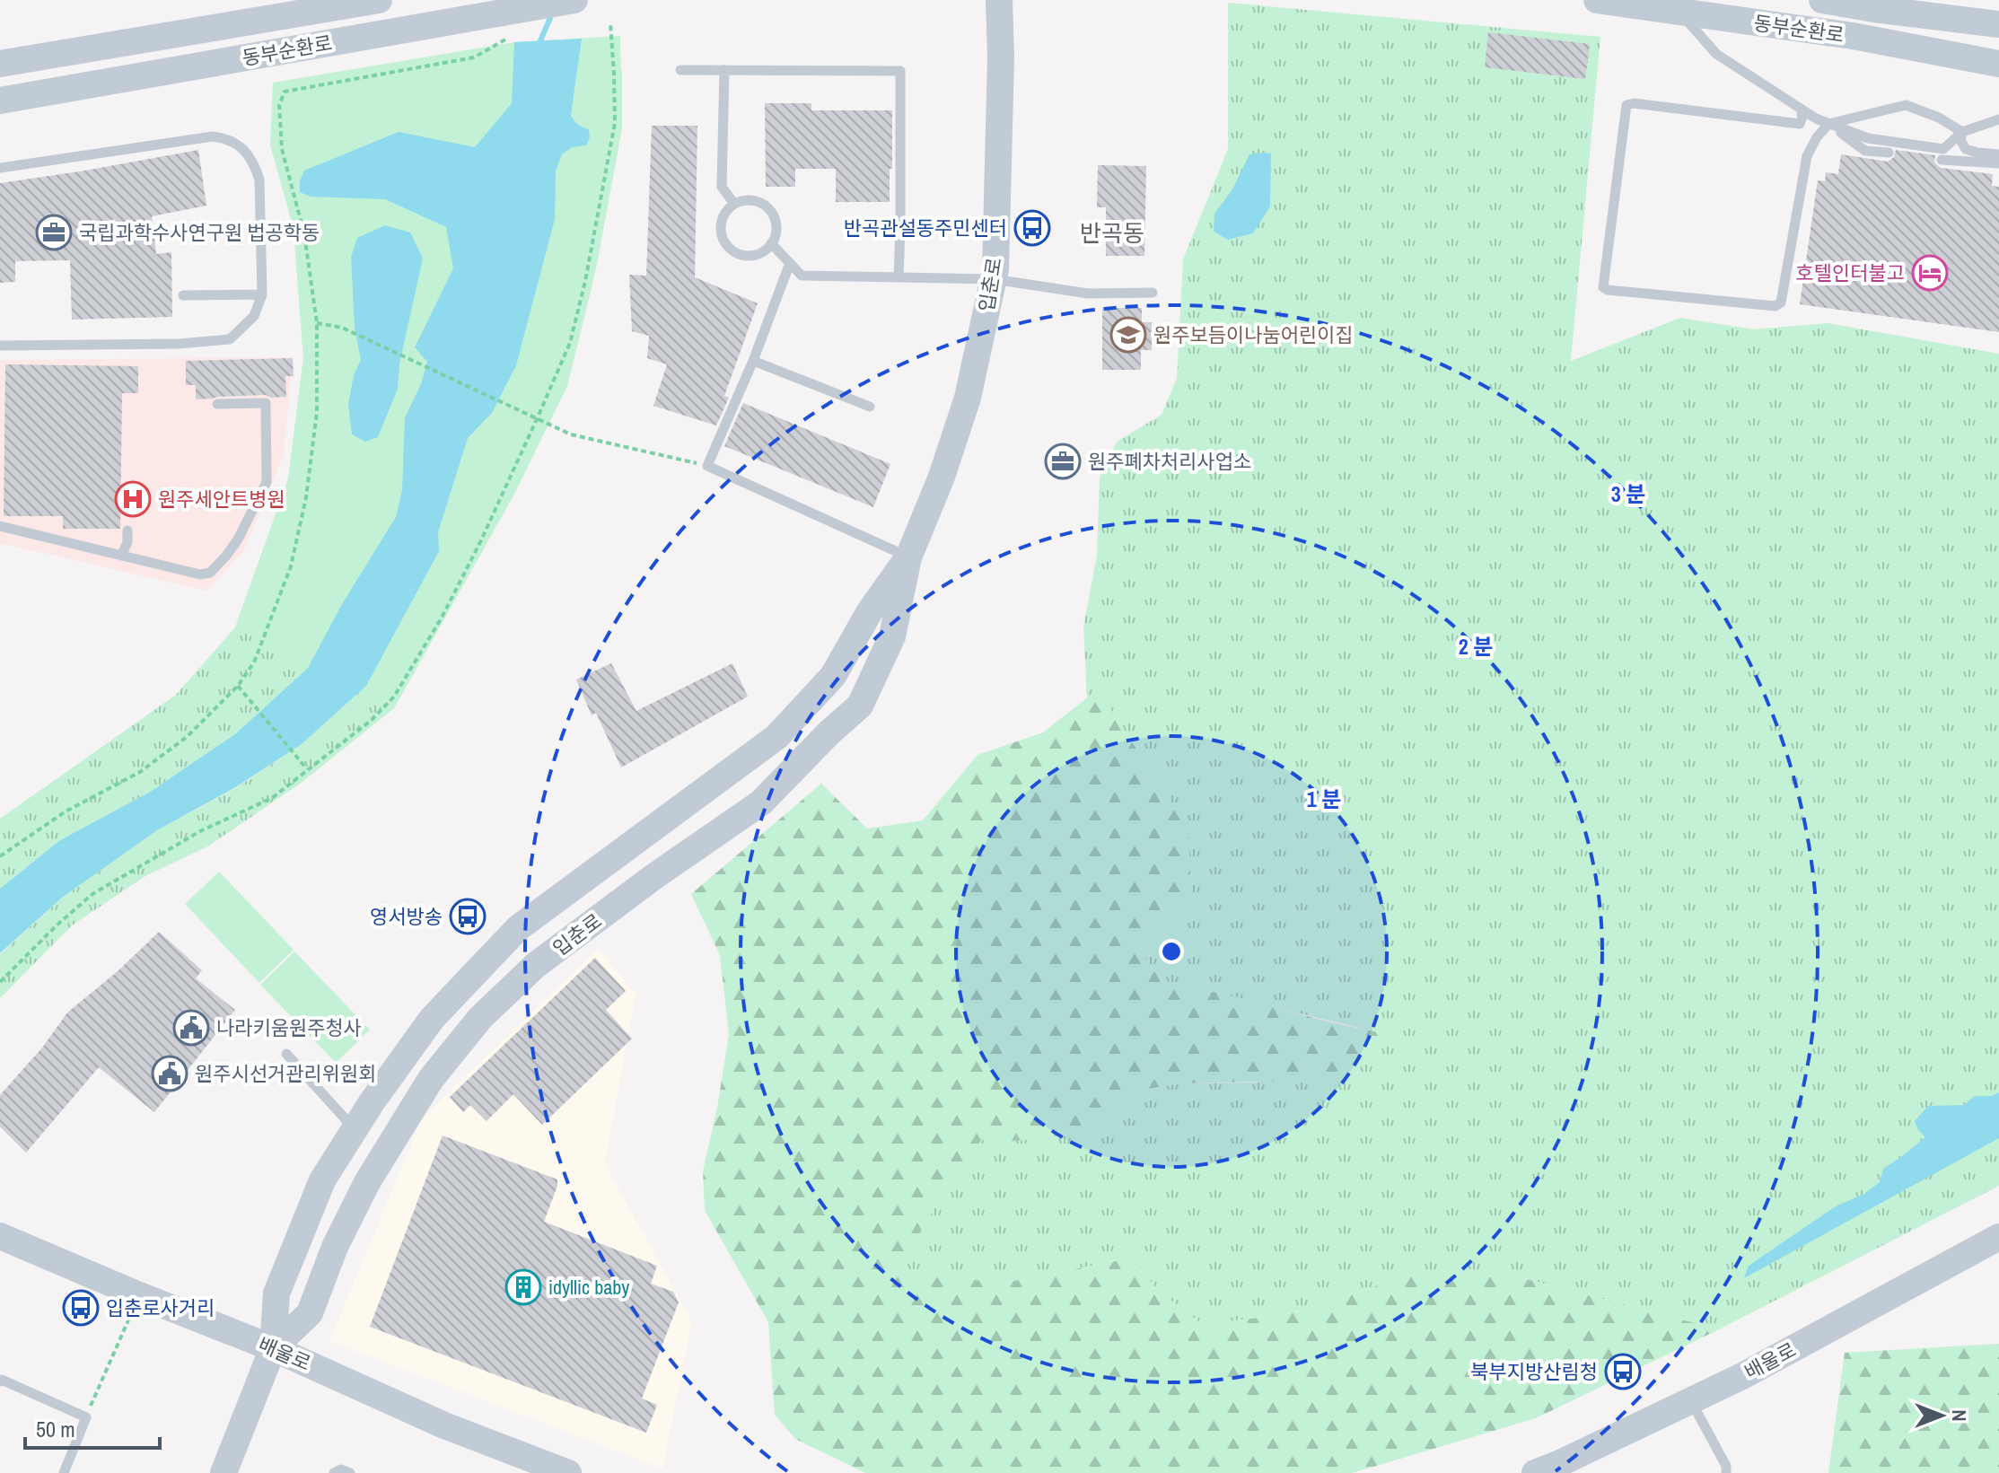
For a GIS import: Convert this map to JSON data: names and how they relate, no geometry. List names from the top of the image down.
{
  "streets": {
    "street": ["동부순환로", "입춘로", "배울로"]
  },
  "crossings": [
    ["입춘로", "배울로"]
  ],
  "districts": ["반곡동"],
  "places": {
    "bus stop": [
      "반곡관설동주민센터",
      "영서방송",
      "입춘로사거리",
      "북부지방산림청"
    ],
    "office": ["국립과학수사연구원 법공학동", "원주폐차처리사업소"],
    "hotel": ["호텔인터불고"],
    "school or university": ["원주보듬이나눔어린이집"],
    "hospital": ["원주세안트병원"],
    "public building": ["나라키움원주청사", "원주시선거관리위원회"],
    "building": ["idyllic baby"]
  },
  "scale_bar": "50 m",
  "north": "right",
  "rings": ["3 분", "2 분", "1 분"]
}
